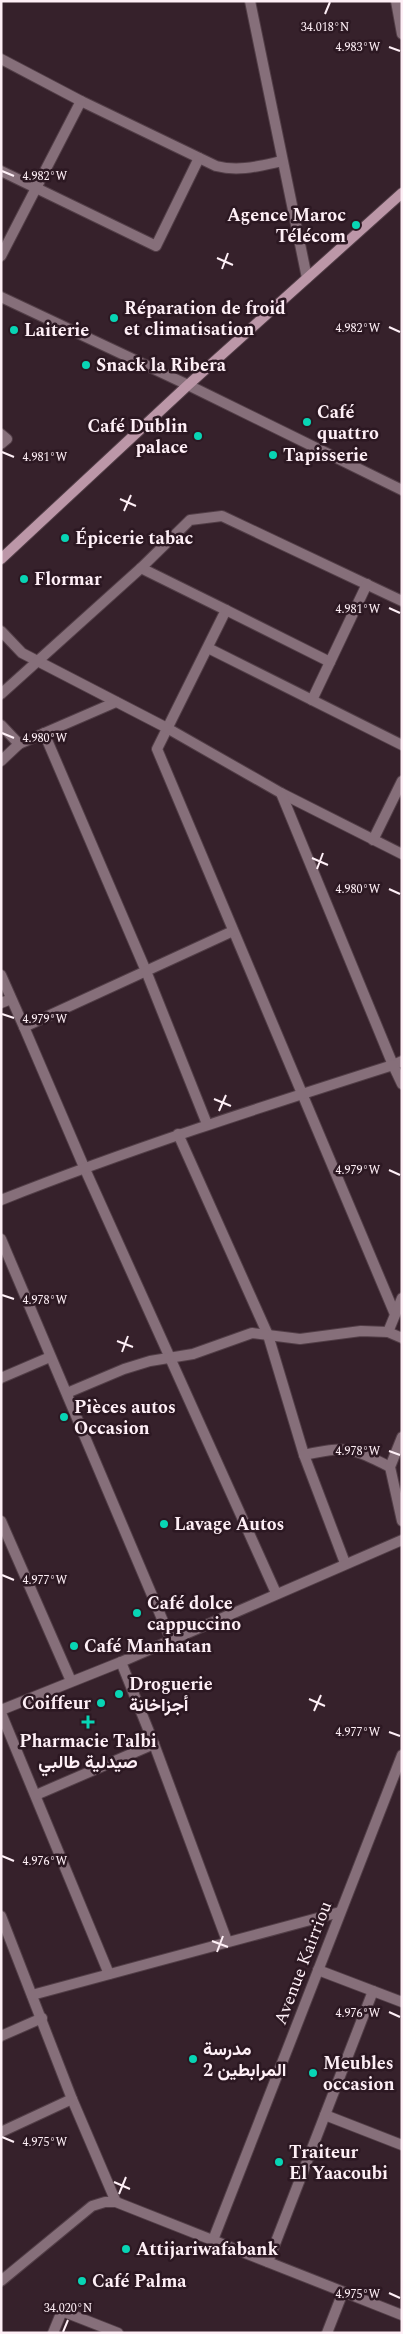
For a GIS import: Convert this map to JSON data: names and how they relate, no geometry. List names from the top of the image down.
{
  "streets": {
    "street": ["Avenue Kairriou"]
  },
  "places": {
    "other": [
      "Agence Maroc Télécom",
      "Réparation de froid et climatisation",
      "Laiterie",
      "Snack la Ribera",
      "Café quattro",
      "Café Dublin palace",
      "Tapisserie",
      "Épicerie tabac",
      "Flormar",
      "Pièces autos Occasion",
      "Lavage Autos",
      "Café dolce cappuccino",
      "Café Manhatan",
      "Droguerie أجزاخانة",
      "Coiffeur",
      "مدرسة المرابطين 2",
      "Meubles occasion",
      "Traiteur El Yaacoubi",
      "Attijariwafabank",
      "Café Palma"
    ],
    "health": ["Pharmacie Talbi صيدلية طالبي"]
  },
  "coordinates": [
    "34.018°N",
    "4.983°W",
    "4.982°W",
    "4.981°W",
    "4.980°W",
    "4.979°W",
    "4.978°W",
    "4.977°W",
    "4.976°W",
    "4.975°W",
    "34.020°N"
  ]
}
